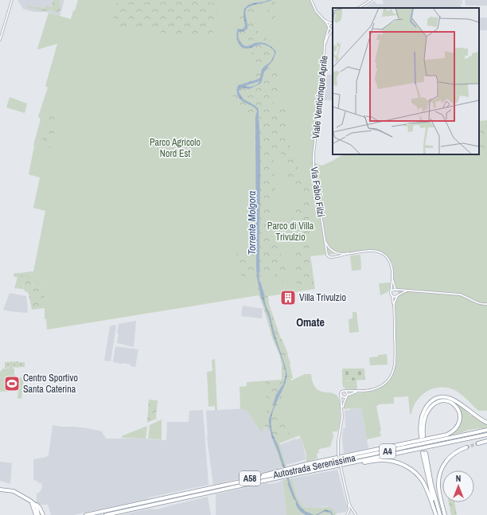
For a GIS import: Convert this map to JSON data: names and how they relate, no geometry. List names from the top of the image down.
{
  "streets": {
    "highway": ["A4", "Autostrada Serenissima"],
    "street": ["Viale Venticinque Aprile", "Via Fabio Filzi"]
  },
  "crossings": [
    ["Viale Venticinque Aprile", "Via Fabio Filzi"]
  ],
  "districts": ["Omate"],
  "water": ["Torrente Molgora"],
  "parks": ["Parco Agricolo Nord Est", "Parco di Villa Trivulzio"],
  "places": {
    "building": ["Villa Trivulzio"],
    "sports": ["Centro Sportivo Santa Caterina"]
  },
  "north": "top"
}
